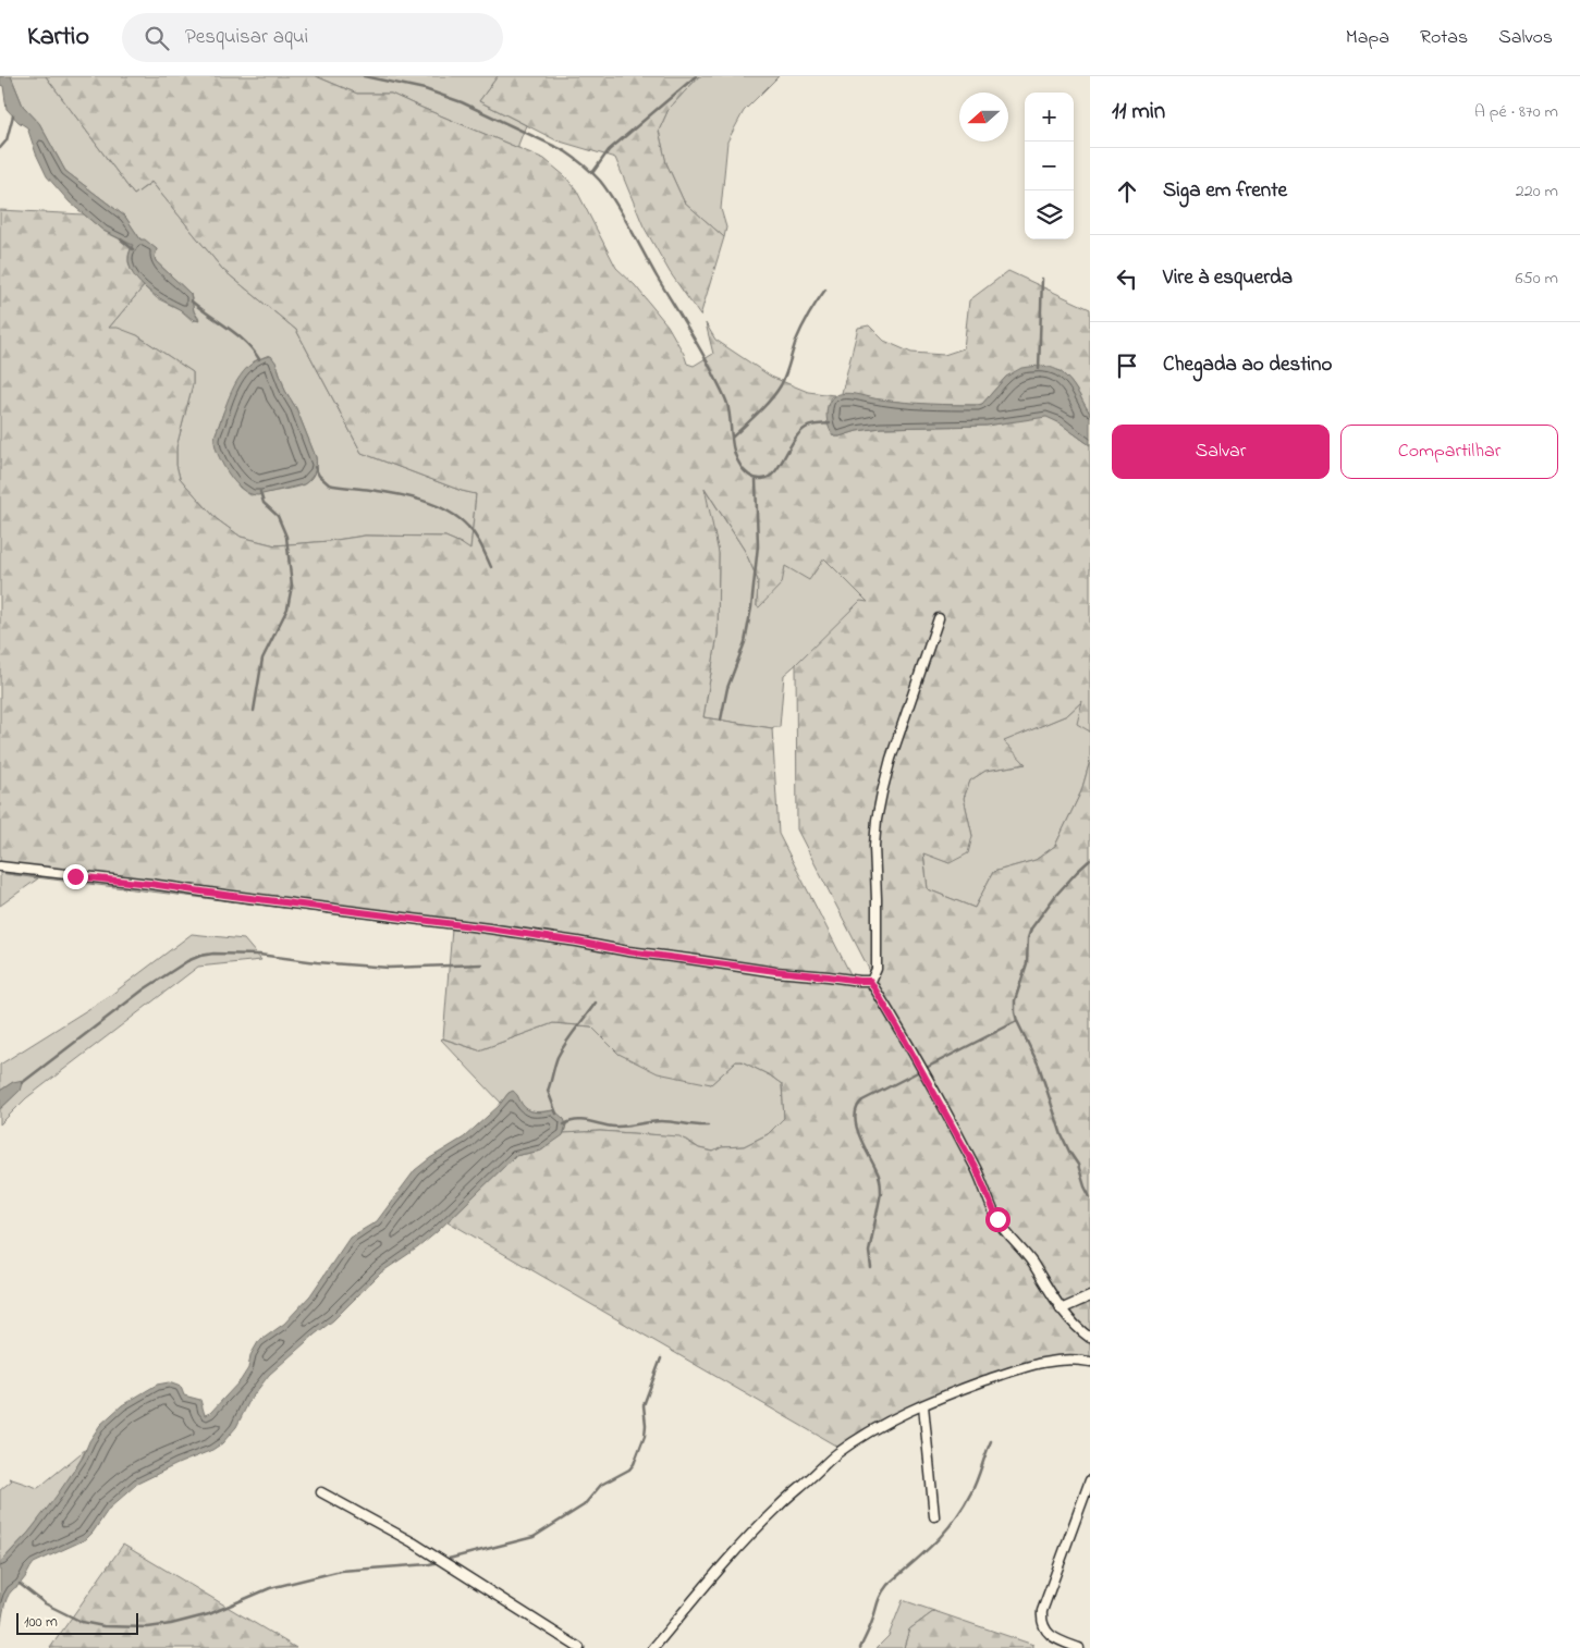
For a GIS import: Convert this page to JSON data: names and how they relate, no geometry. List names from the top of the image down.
{
  "scale_bar": "100 m",
  "north": "left",
  "page": {
    "header": "Kartio",
    "search": "Pesquisar aqui",
    "nav": ["Mapa", "Rotas", "Salvos"],
    "heading": ["11 min", "A pé · 870 m"],
    "map_buttons": ["+", "−"],
    "list": [
      ["Siga em frente", "220 m"],
      ["Vire à esquerda", "650 m"],
      "Chegada ao destino"
    ],
    "buttons": ["Salvar", "Compartilhar"],
    "scale": "100 m"
  }
}
